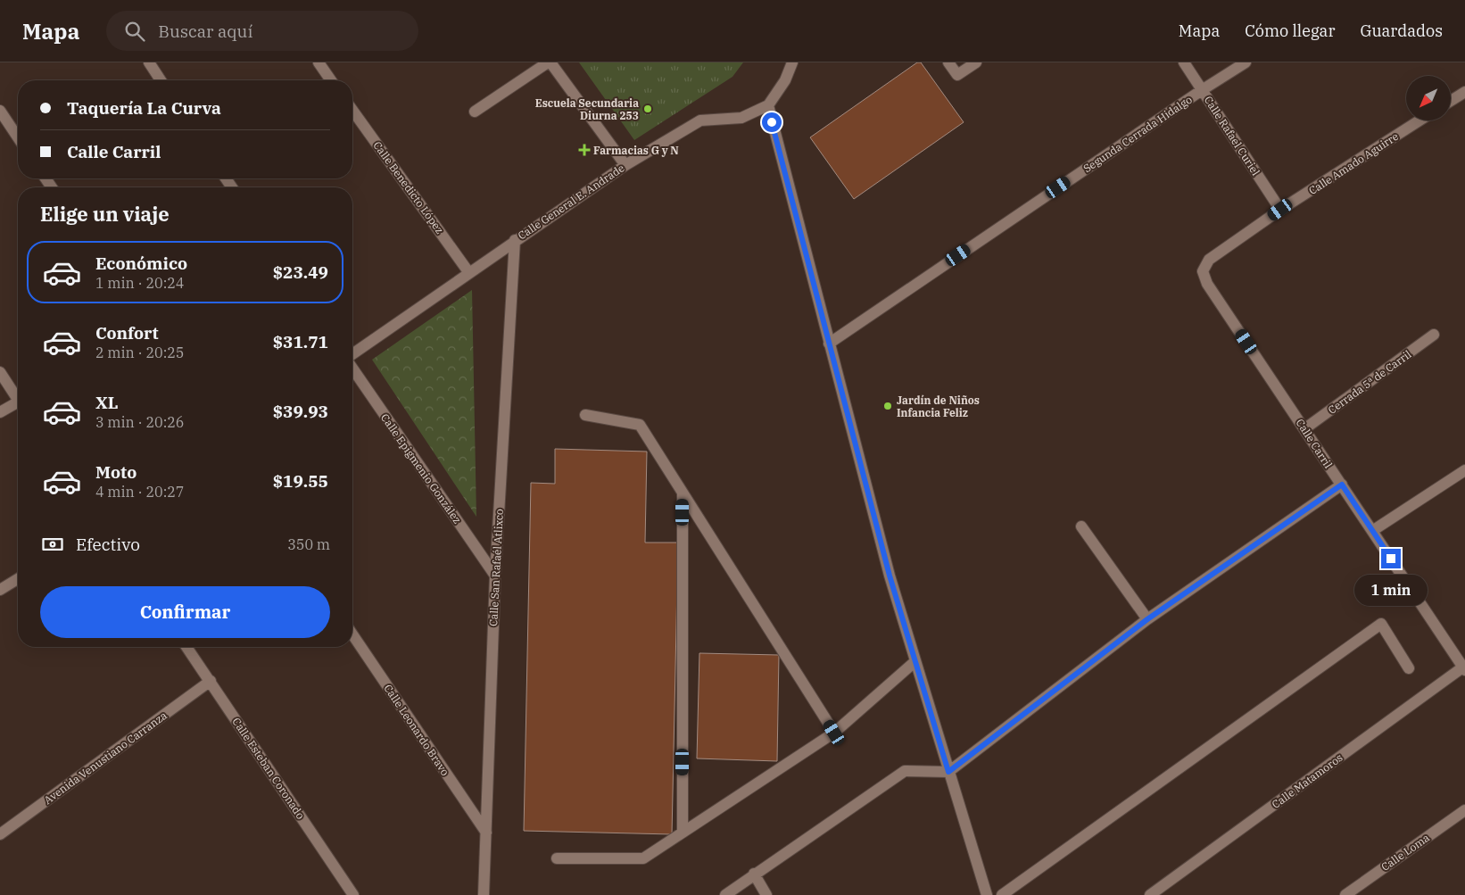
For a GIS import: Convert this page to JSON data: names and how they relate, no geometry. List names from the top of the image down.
{
  "streets": {
    "street": [
      "Segunda Cerrada Hidalgo",
      "Calle Rafael Curiel",
      "Calle Amado Aguirre",
      "Calle Benedicto López",
      "Calle General E. Andrade",
      "Cerrada 5ª de Carril",
      "Calle Carril",
      "Calle Epigmenio González",
      "Calle San Rafaél Atlixco",
      "Calle Leonardo Bravo",
      "Avenida Venustiano Carranza",
      "Calle Esteban Coronado",
      "Calle Matamoros",
      "Calle Loma"
    ]
  },
  "crossings": [
    ["Segunda Cerrada Hidalgo", "Calle Rafael Curiel"],
    ["Calle Rafael Curiel", "Calle Amado Aguirre"],
    ["Calle Amado Aguirre", "Calle Carril"],
    ["Calle Benedicto López", "Calle General E. Andrade"],
    ["Calle General E. Andrade", "Calle San Rafaél Atlixco"],
    ["Cerrada 5ª de Carril", "Calle Carril"],
    ["Calle Carril", "Calle Matamoros"],
    ["Calle Epigmenio González", "Calle San Rafaél Atlixco"],
    ["Calle San Rafaél Atlixco", "Calle Leonardo Bravo"],
    ["Avenida Venustiano Carranza", "Calle Esteban Coronado"]
  ],
  "places": {
    "other": ["Escuela Secundaria Diurna 253", "Jardín de Niños Infancia Feliz"],
    "health": ["Farmacias G y N"]
  },
  "north": "bottom left",
  "page": {
    "header": "Mapa",
    "search": "Buscar aquí",
    "nav": ["Mapa", "Cómo llegar", "Guardados"],
    "banner": ["Taquería La Curva", "Calle Carril"],
    "heading": "Elige un viaje",
    "list": [
      {
        "name": "Económico",
        "note": "1 min · 20:24",
        "value": "$23.49"
      },
      {
        "name": "Confort",
        "note": "2 min · 20:25",
        "value": "$31.71"
      },
      {
        "name": "XL",
        "note": "3 min · 20:26",
        "value": "$39.93"
      },
      {
        "name": "Moto",
        "note": "4 min · 20:27",
        "value": "$19.55"
      }
    ],
    "pay": ["Efectivo", "350 m"],
    "bubble": "1 min",
    "buttons": "Confirmar"
  }
}
